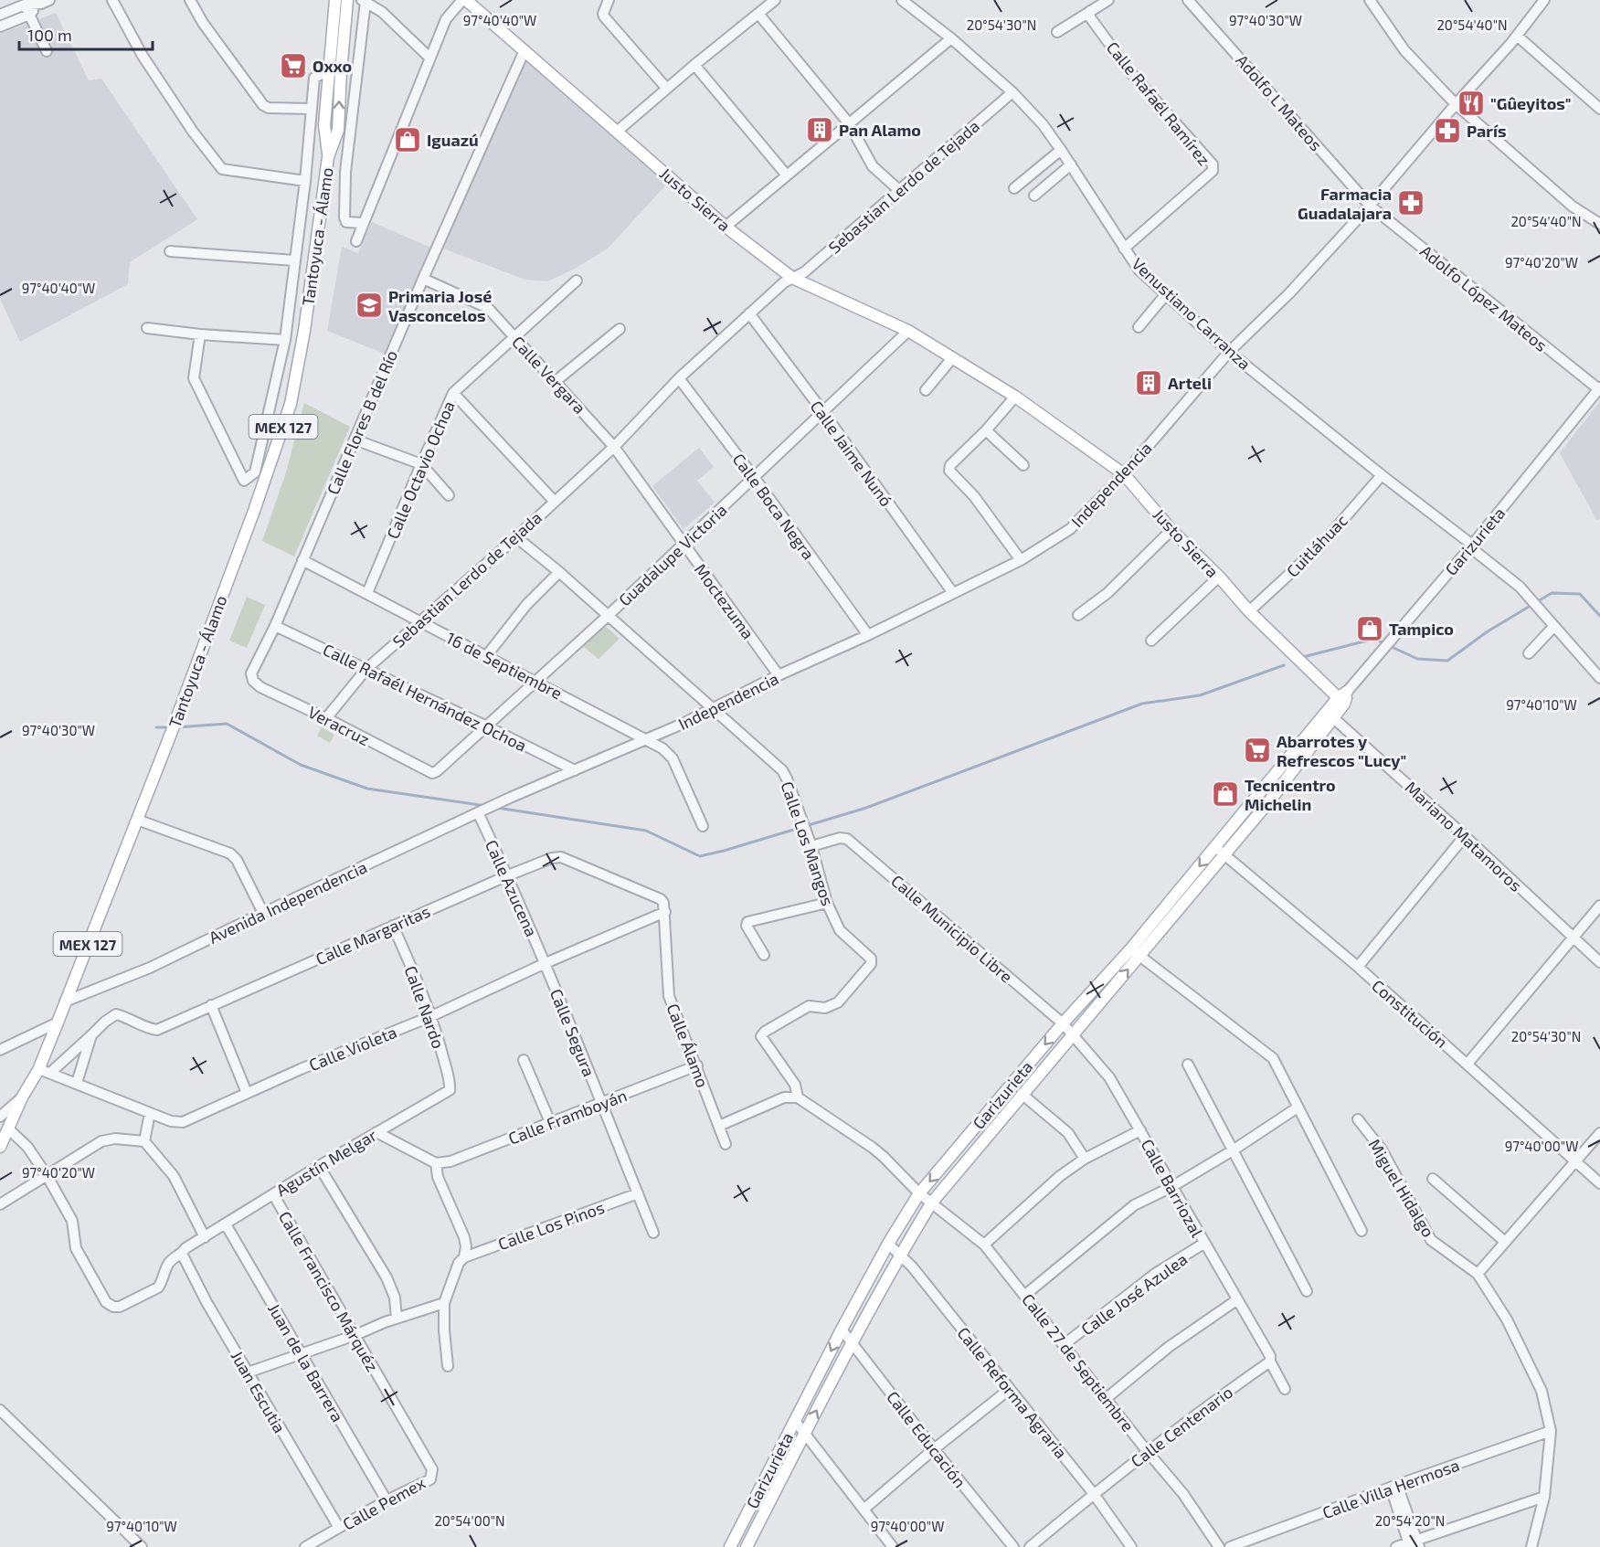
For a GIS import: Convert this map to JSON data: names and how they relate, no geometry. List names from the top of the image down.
{
  "streets": {
    "main road": [
      "Justo Sierra",
      "Tantoyuca - Álamo",
      "MEX 127",
      "Garizurieta"
    ],
    "street": [
      "Adolfo L Mateos",
      "Calle Rafaél Ramírez",
      "Sebastian Lerdo de Tejada",
      "Adolfo López Mateos",
      "Venustiano Carranza",
      "Calle Vergara",
      "Calle Flores B del Río",
      "Calle Jaime Nunó",
      "Calle Octavio Ochoa",
      "Independencia",
      "Calle Boca Negra",
      "Cuitláhuac",
      "Guadalupe Victoria",
      "Moctezuma",
      "16 de Septiembre",
      "Calle Rafaél Hernández Ochoa",
      "Veracruz",
      "Mariano Matamoros",
      "Calle Los Mangos",
      "Calle Azucena",
      "Avenida Independencia",
      "Calle Municipio Libre",
      "Calle Margaritas",
      "Calle Nardo",
      "Constitución",
      "Calle Segura",
      "Calle Álamo",
      "Calle Violeta",
      "Calle Framboyán",
      "Agustín Melgar",
      "Calle Barriozal",
      "Miguel Hidalgo",
      "Calle Los Pinos",
      "Calle Francisco Márquéz",
      "Calle José Azulea",
      "Juan de la Barrera",
      "Calle 27 de Septiembre",
      "Juan Escutia",
      "Calle Reforma Agraria",
      "Calle Centenario",
      "Calle Educación",
      "Calle Villa Hermosa",
      "Calle Pemex"
    ]
  },
  "crossings": [
    ["Adolfo L Mateos", "Adolfo López Mateos"],
    ["Adolfo L Mateos", "Independencia"],
    ["Calle Rafaél Ramírez", "Venustiano Carranza"],
    ["Sebastian Lerdo de Tejada", "Justo Sierra"],
    ["Sebastian Lerdo de Tejada", "Venustiano Carranza"],
    ["Sebastian Lerdo de Tejada", "Calle Vergara"],
    ["Sebastian Lerdo de Tejada", "Calle Jaime Nunó"],
    ["Sebastian Lerdo de Tejada", "Calle Boca Negra"],
    ["Sebastian Lerdo de Tejada", "Moctezuma"],
    ["Sebastian Lerdo de Tejada", "16 de Septiembre"],
    ["Sebastian Lerdo de Tejada", "Calle Rafaél Hernández Ochoa"],
    ["Sebastian Lerdo de Tejada", "Veracruz"],
    ["Sebastian Lerdo de Tejada", "Calle Los Mangos"],
    ["Justo Sierra", "Calle Flores B del Río"],
    ["Justo Sierra", "Independencia"],
    ["Justo Sierra", "Garizurieta"],
    ["Justo Sierra", "Cuitláhuac"],
    ["Justo Sierra", "Guadalupe Victoria"],
    ["Tantoyuca - Álamo", "MEX 127"],
    ["Tantoyuca - Álamo", "Avenida Independencia"],
    ["Tantoyuca - Álamo", "Calle Margaritas"],
    ["Tantoyuca - Álamo", "Calle Violeta"],
    ["Adolfo López Mateos", "Independencia"],
    ["Adolfo López Mateos", "Garizurieta"],
    ["Venustiano Carranza", "Independencia"],
    ["Venustiano Carranza", "Garizurieta"],
    ["Venustiano Carranza", "Cuitláhuac"],
    ["Calle Vergara", "Calle Flores B del Río"],
    ["Calle Vergara", "Calle Octavio Ochoa"],
    ["Calle Vergara", "Moctezuma"],
    ["Calle Flores B del Río", "16 de Septiembre"],
    ["Calle Flores B del Río", "Calle Rafaél Hernández Ochoa"],
    ["Calle Flores B del Río", "Veracruz"],
    ["Calle Jaime Nunó", "Independencia"],
    ["Calle Jaime Nunó", "Guadalupe Victoria"],
    ["Calle Octavio Ochoa", "16 de Septiembre"],
    ["Independencia", "Calle Boca Negra"],
    ["Independencia", "Moctezuma"],
    ["Independencia", "16 de Septiembre"],
    ["Independencia", "Calle Rafaél Hernández Ochoa"],
    ["Independencia", "Calle Los Mangos"],
    ["Independencia", "Avenida Independencia"],
    ["Calle Boca Negra", "Guadalupe Victoria"],
    ["Garizurieta", "Mariano Matamoros"],
    ["Garizurieta", "Calle Municipio Libre"],
    ["Garizurieta", "Constitución"],
    ["Garizurieta", "Calle Barriozal"],
    ["Garizurieta", "Calle 27 de Septiembre"],
    ["Garizurieta", "Calle Reforma Agraria"],
    ["Garizurieta", "Calle Educación"],
    ["Guadalupe Victoria", "Moctezuma"],
    ["Guadalupe Victoria", "16 de Septiembre"],
    ["Guadalupe Victoria", "Calle Rafaél Hernández Ochoa"],
    ["Guadalupe Victoria", "Veracruz"],
    ["Guadalupe Victoria", "Calle Los Mangos"],
    ["Calle Los Mangos", "Calle Municipio Libre"],
    ["Calle Los Mangos", "Calle 27 de Septiembre"],
    ["Calle Azucena", "Avenida Independencia"],
    ["Calle Azucena", "Calle Margaritas"],
    ["Calle Azucena", "Calle Segura"],
    ["Calle Azucena", "Calle Violeta"],
    ["Calle Municipio Libre", "Calle Barriozal"],
    ["Calle Margaritas", "Calle Nardo"],
    ["Calle Margaritas", "Calle Álamo"],
    ["Calle Margaritas", "Calle Violeta"],
    ["Calle Nardo", "Calle Violeta"],
    ["Calle Nardo", "Agustín Melgar"],
    ["Calle Segura", "Calle Violeta"],
    ["Calle Segura", "Calle Framboyán"],
    ["Calle Segura", "Calle Los Pinos"],
    ["Calle Álamo", "Calle Violeta"],
    ["Calle Álamo", "Calle Framboyán"],
    ["Agustín Melgar", "Calle Francisco Márquéz"],
    ["Agustín Melgar", "Juan de la Barrera"],
    ["Agustín Melgar", "Juan Escutia"],
    ["Calle Barriozal", "Calle José Azulea"],
    ["Calle Barriozal", "Calle Centenario"],
    ["Miguel Hidalgo", "Calle Villa Hermosa"],
    ["Calle Francisco Márquéz", "Calle Pemex"],
    ["Calle José Azulea", "Calle 27 de Septiembre"],
    ["Juan de la Barrera", "Calle Pemex"],
    ["Calle 27 de Septiembre", "Calle Centenario"],
    ["Juan Escutia", "Calle Pemex"],
    ["Calle Reforma Agraria", "Calle Centenario"]
  ],
  "places": {
    "supermarket": ["Oxxo", "Abarrotes y Refrescos \"Lucy\""],
    "restaurant": ["\"Gûeyitos\""],
    "building": ["Pan Alamo", "Arteli"],
    "pharmacy": ["París", "Farmacia Guadalajara"],
    "shop": ["Iguazú", "Tampico", "Tecnicentro Michelin"],
    "school or university": ["Primaria José Vasconcelos"]
  },
  "scale_bar": "100 m",
  "coordinates": [
    "97°40'40\"W",
    "97°40'30\"W",
    "20°54'30\"N",
    "20°54'40\"N",
    "97°40'20\"W",
    "97°40'10\"W",
    "97°40'00\"W",
    "20°54'00\"N",
    "20°54'20\"N"
  ]
}
